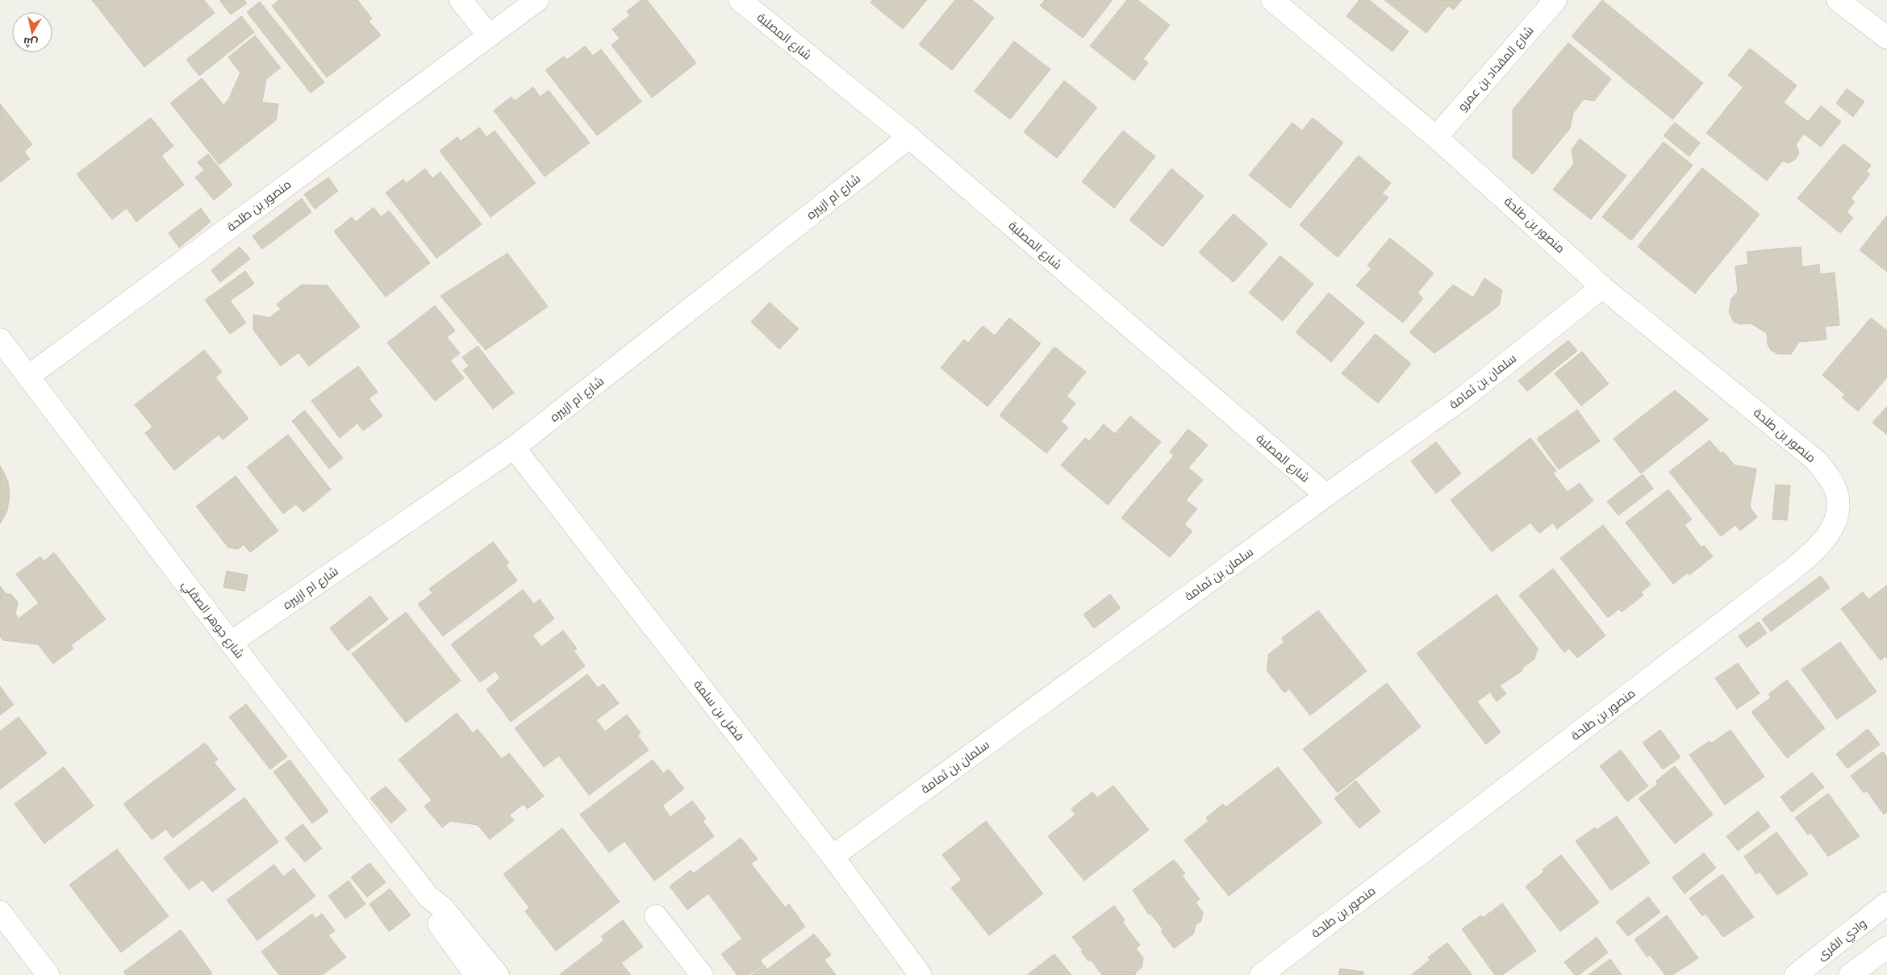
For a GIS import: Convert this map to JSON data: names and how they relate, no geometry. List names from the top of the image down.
{
  "streets": {
    "street": [
      "شارع المصلبة",
      "شارع المقداد بن عمرو",
      "شارع ام ازبيره",
      "منصور بن طلحة",
      "سلمان بن ثمامة",
      "شارع جوهر الصقلي",
      "فضل بن سلمة",
      "وادي القرى"
    ]
  },
  "crossings": [
    ["شارع المصلبة", "شارع ام ازبيره"],
    ["شارع المصلبة", "سلمان بن ثمامة"],
    ["شارع المقداد بن عمرو", "منصور بن طلحة"],
    ["شارع ام ازبيره", "شارع جوهر الصقلي"],
    ["شارع ام ازبيره", "فضل بن سلمة"],
    ["منصور بن طلحة", "سلمان بن ثمامة"],
    ["منصور بن طلحة", "شارع جوهر الصقلي"],
    ["سلمان بن ثمامة", "فضل بن سلمة"]
  ],
  "north": "bottom"
}
